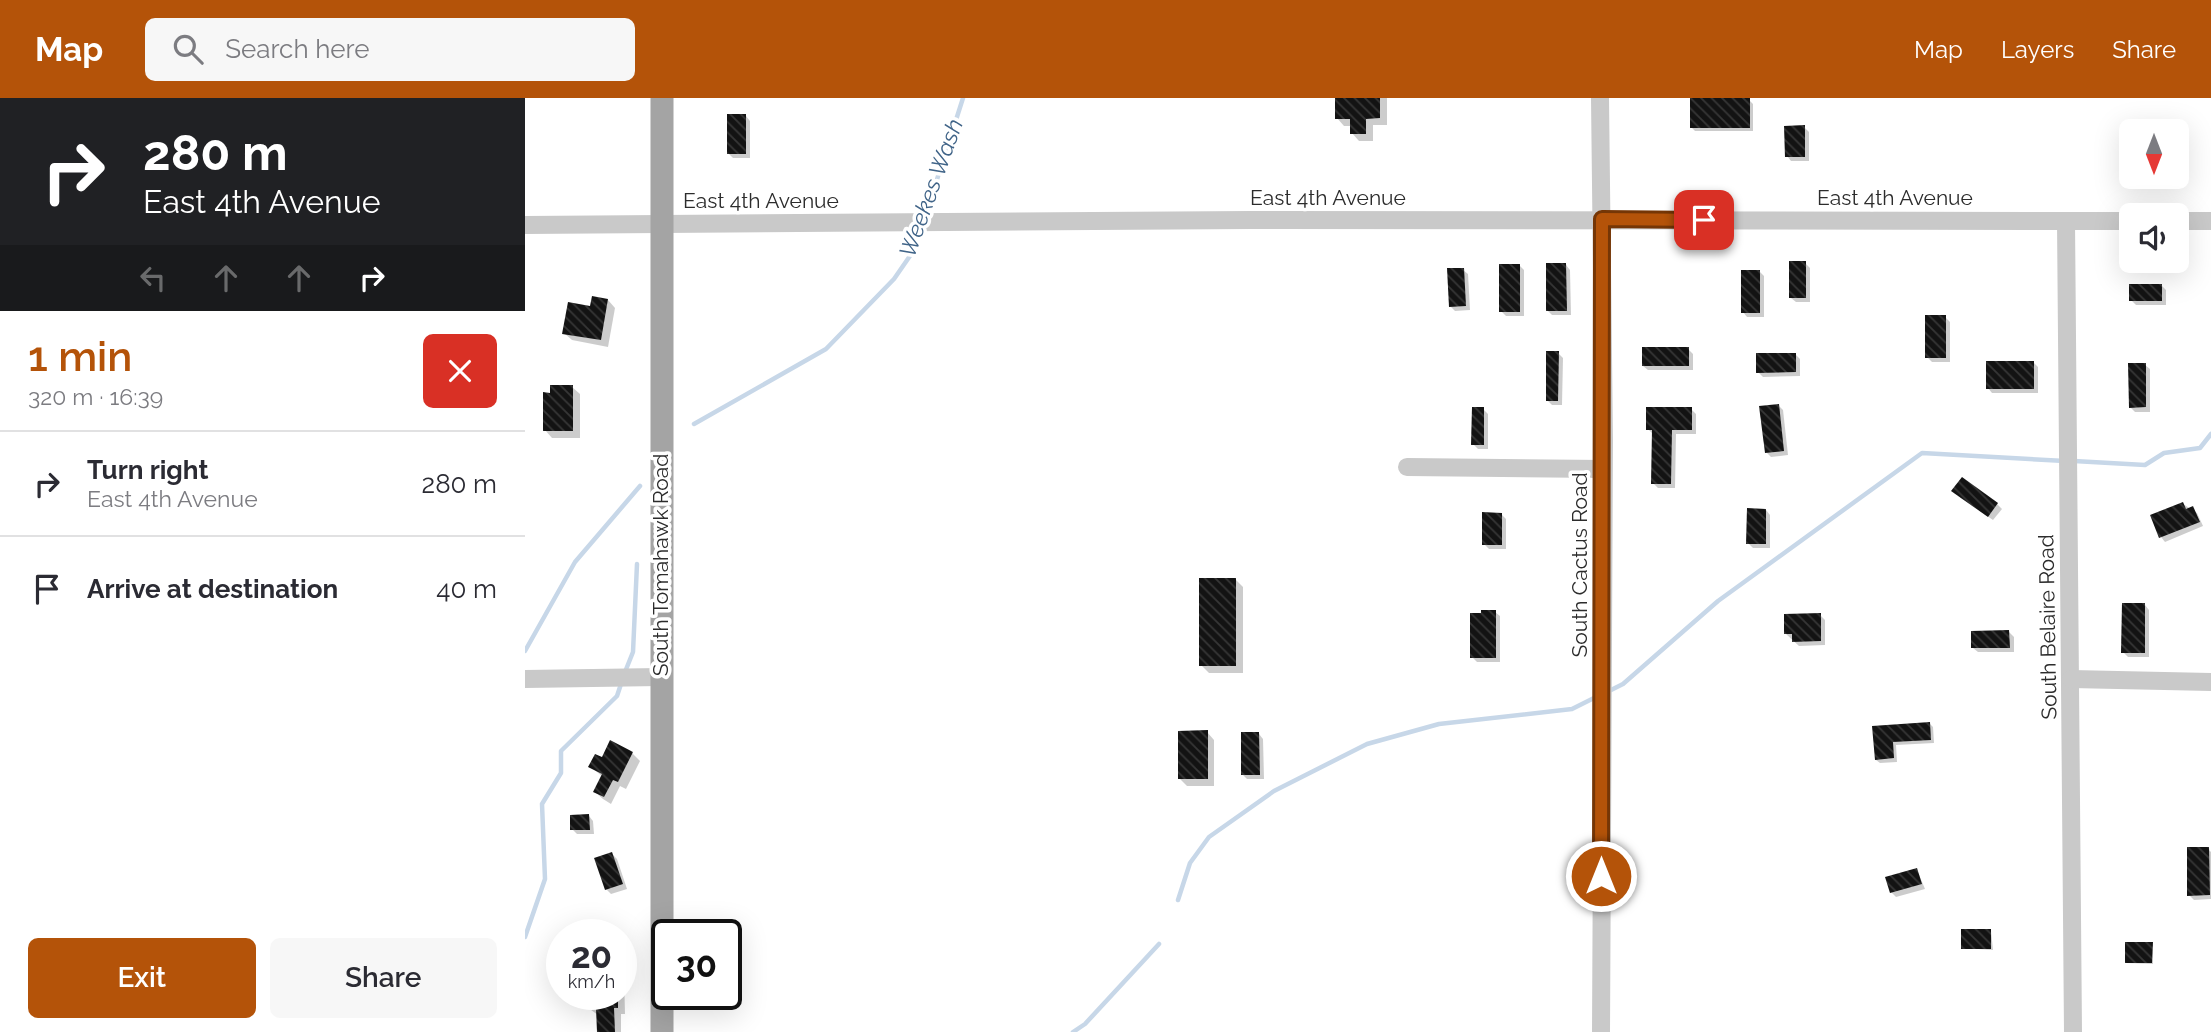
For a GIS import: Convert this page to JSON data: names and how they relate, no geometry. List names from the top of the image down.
{
  "streets": {
    "main road": ["South Tomahawk Road"],
    "street": ["East 4th Avenue", "South Cactus Road", "South Belaire Road"]
  },
  "crossings": [
    ["East 4th Avenue", "South Tomahawk Road"],
    ["East 4th Avenue", "South Cactus Road"],
    ["East 4th Avenue", "South Belaire Road"]
  ],
  "water": ["Weekes Wash"],
  "north": "bottom",
  "page": {
    "header": "Map",
    "search": "Search here",
    "nav": ["Map", "Layers", "Share"],
    "turn": ["280 m", "East 4th Avenue"],
    "heading": ["1 min", "320 m · 16:39"],
    "list": [
      {
        "name": "Turn right",
        "note": "East 4th Avenue",
        "value": "280 m"
      },
      {
        "name": "Arrive at destination",
        "value": "40 m"
      }
    ],
    "speed": "20 km/h",
    "limit": "30",
    "buttons": ["Exit", "Share"]
  }
}
